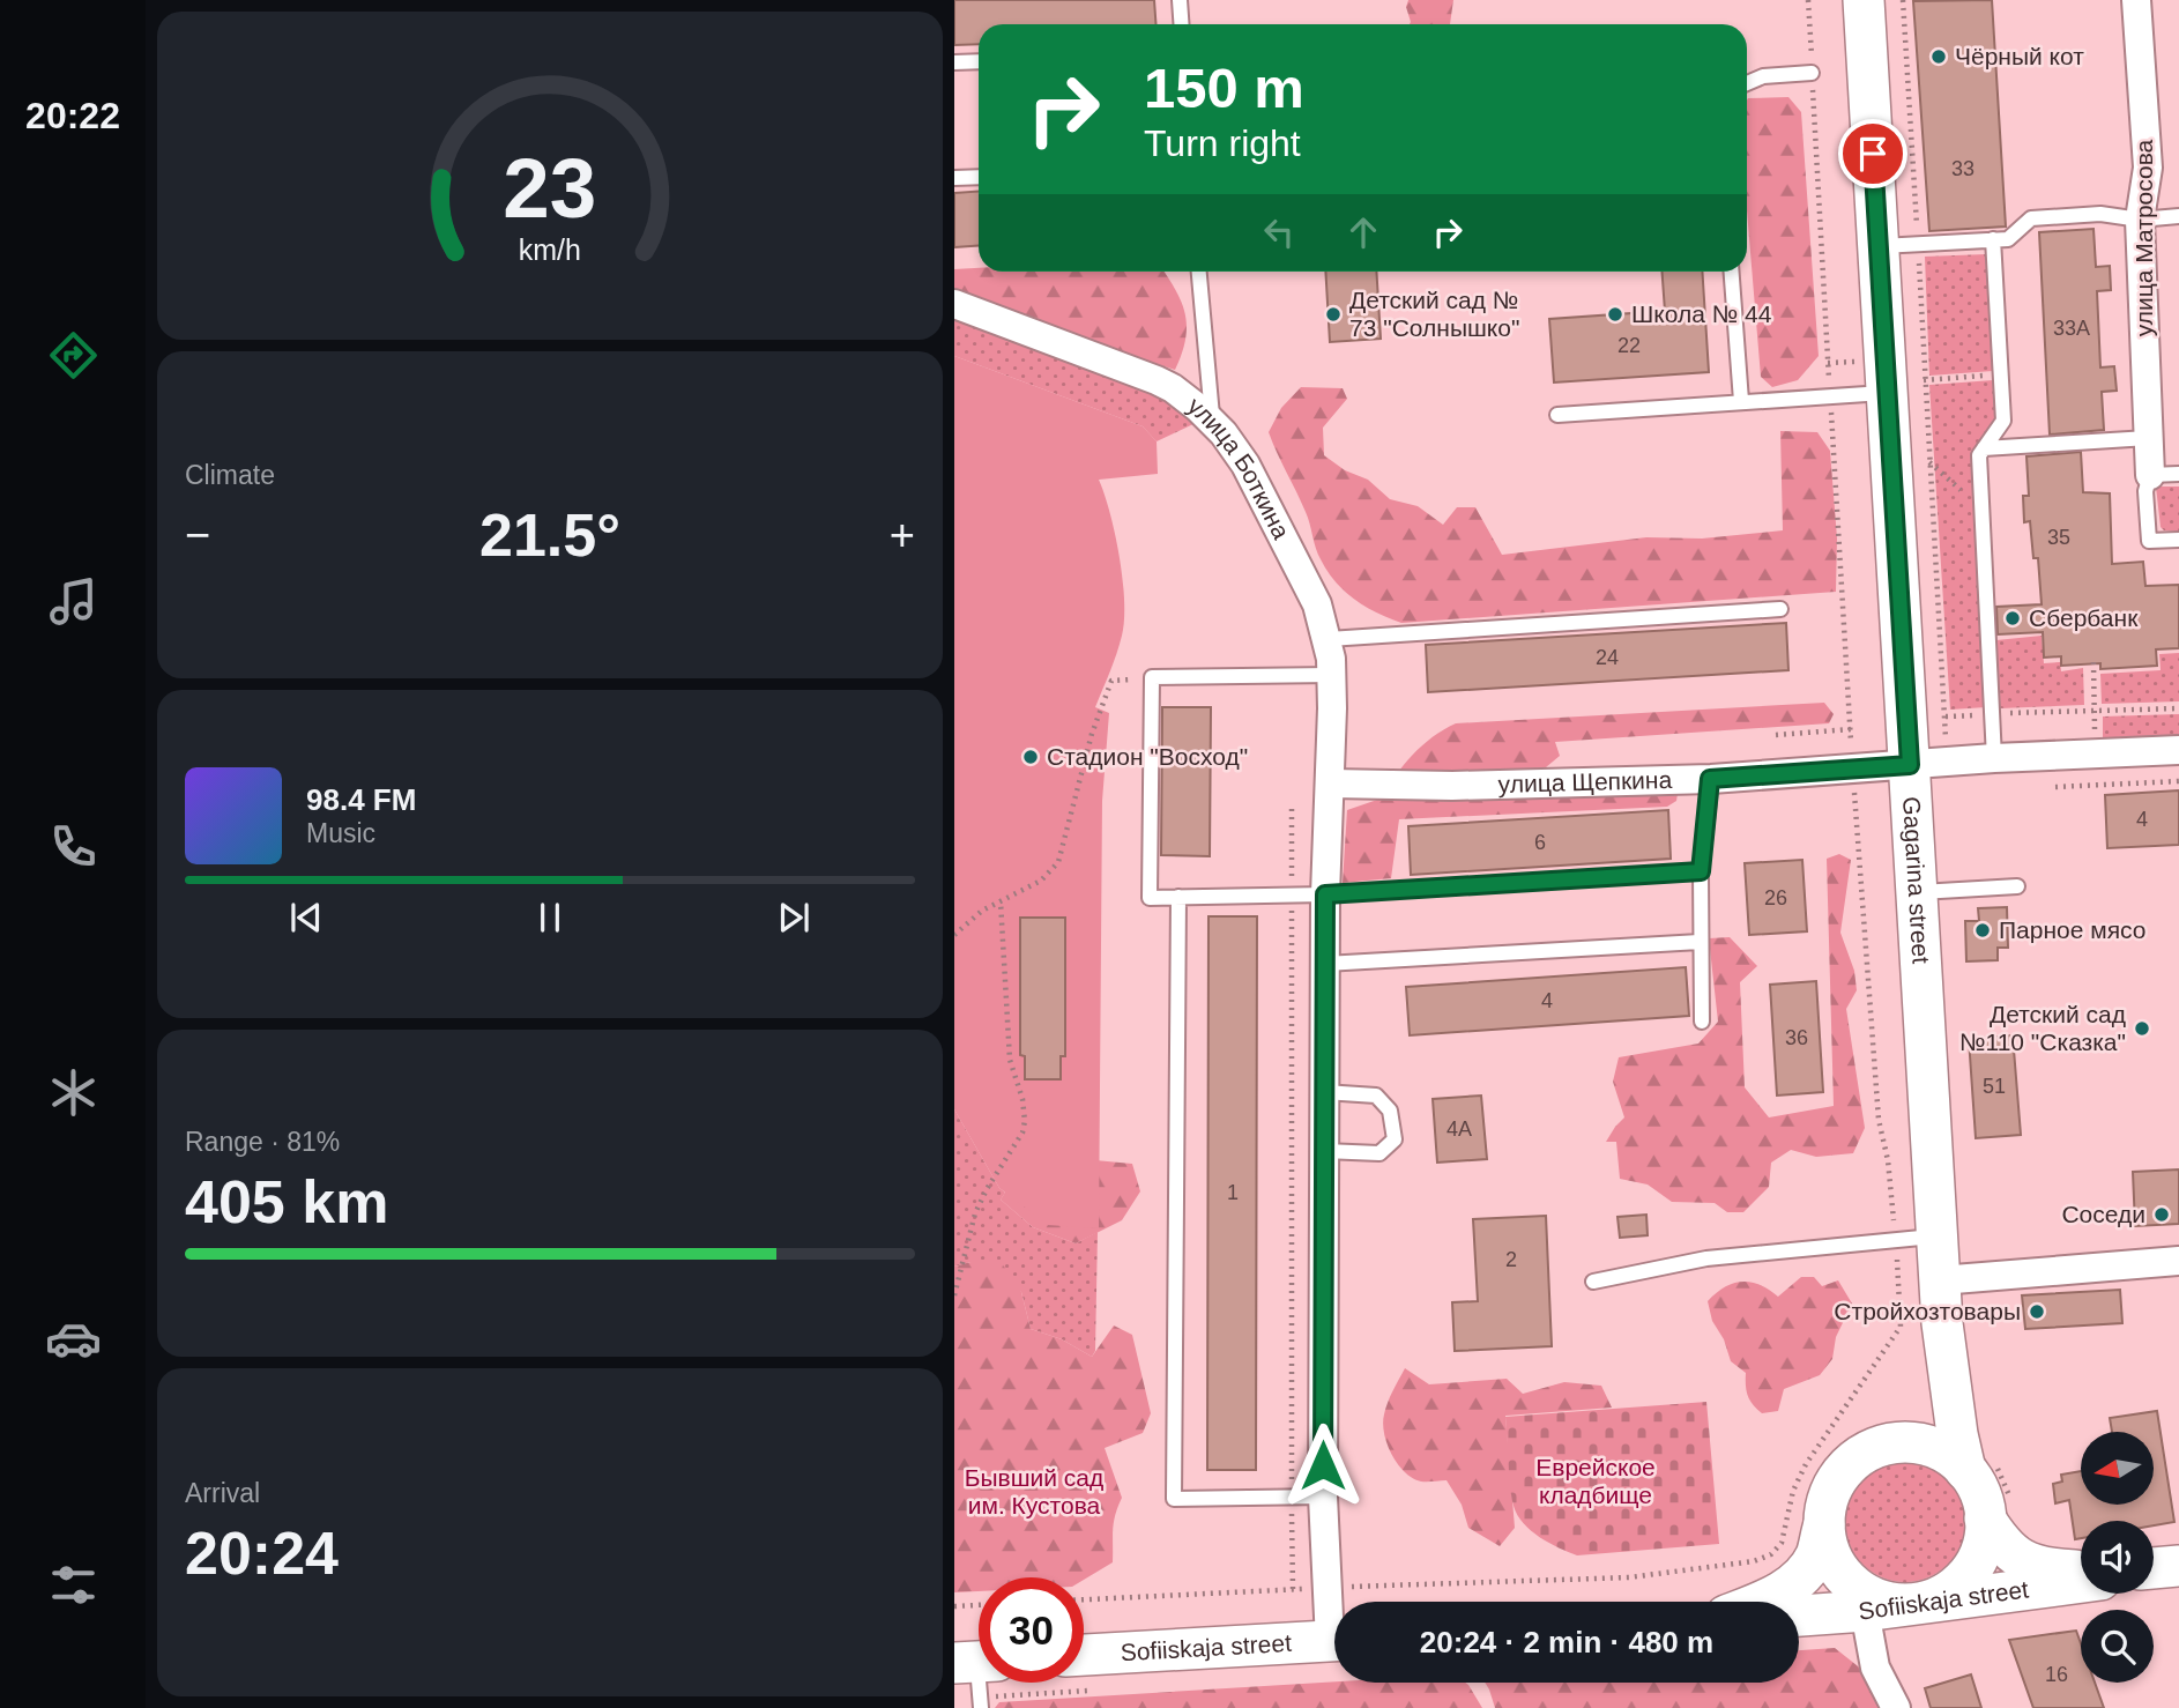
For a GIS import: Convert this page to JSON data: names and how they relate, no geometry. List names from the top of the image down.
{
  "streets": {
    "main road": ["Gagarina street", "Sofiiskaja street"],
    "street": ["улица Матросова", "улица Боткина", "улица Щепкина"]
  },
  "crossings": [
    ["улица Боткина", "улица Щепкина"],
    ["улица Щепкина", "Gagarina street"],
    ["Gagarina street", "Sofiiskaja street"]
  ],
  "parks": ["Еврейское кладбище", "Бывший сад им. Кустова"],
  "places": [
    "Чёрный кот",
    "Детский сад № 73 \"Солнышко\"",
    "Школа № 44",
    "Сбербанк",
    "Стадион \"Восход\"",
    "Парное мясо",
    "Детский сад №110 \"Сказка\"",
    "Соседи",
    "Стройхозтовары"
  ],
  "house_numbers": [
    "33",
    "33А",
    "22",
    "35",
    "24",
    "4",
    "6",
    "26",
    "4",
    "36",
    "51",
    "4А",
    "1",
    "2",
    "16"
  ],
  "north": "left",
  "page": {
    "tabs": "20:22",
    "turn": ["150 m", "Turn right"],
    "tile": [
      "Climate",
      ["Range · 81%", "405 km"],
      ["Arrival", "20:24"]
    ],
    "heat": ["−", "21.5°", "+"],
    "song": ["98.4 FM", "Music"],
    "limit": "30",
    "trip": "20:24 · 2 min · 480 m",
    "gauge": ["23", "km/h"]
  }
}
